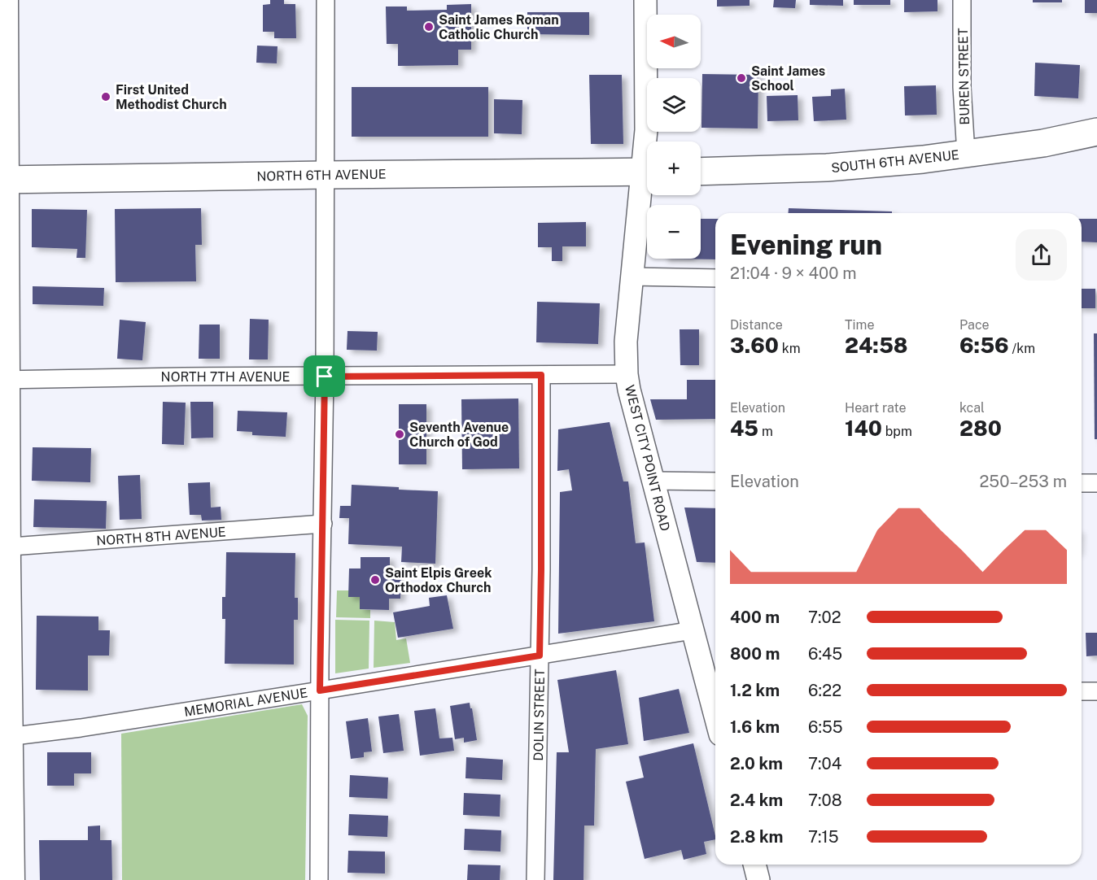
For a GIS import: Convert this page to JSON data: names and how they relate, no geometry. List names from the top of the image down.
{
  "streets": {
    "main road": ["SOUTH 6TH AVENUE", "NORTH 6TH AVENUE"],
    "street": [
      "BUREN STREET",
      "NORTH 7TH AVENUE",
      "WEST CITY POINT ROAD",
      "NORTH 8TH AVENUE",
      "MEMORIAL AVENUE",
      "DOLIN STREET"
    ]
  },
  "crossings": [
    ["BUREN STREET", "SOUTH 6TH AVENUE"],
    ["NORTH 7TH AVENUE", "WEST CITY POINT ROAD"],
    ["NORTH 7TH AVENUE", "DOLIN STREET"],
    ["WEST CITY POINT ROAD", "MEMORIAL AVENUE"],
    ["MEMORIAL AVENUE", "DOLIN STREET"]
  ],
  "places": [
    "Saint James Roman Catholic Church",
    "Saint James School",
    "First United Methodist Church",
    "Seventh Avenue Church of God",
    "Saint Elpis Greek Orthodox Church"
  ],
  "north": "left",
  "page": {
    "map_buttons": ["+", "−"],
    "heading": ["Evening run", "21:04 · 9 × 400 m"],
    "stats": [
      ["Distance", "3.60 km"],
      ["Time", "24:58"],
      ["Pace", "6:56 /km"],
      ["Elevation", "45 m"],
      ["Heart rate", "140 bpm"],
      ["kcal", "280"]
    ],
    "chart": ["Elevation", "250–253 m"],
    "list": [
      {
        "name": "400 m",
        "note": "7:02"
      },
      {
        "name": "800 m",
        "note": "6:45"
      },
      {
        "name": "1.2 km",
        "note": "6:22"
      },
      {
        "name": "1.6 km",
        "note": "6:55"
      },
      {
        "name": "2.0 km",
        "note": "7:04"
      },
      {
        "name": "2.4 km",
        "note": "7:08"
      },
      {
        "name": "2.8 km",
        "note": "7:15"
      }
    ]
  }
}
